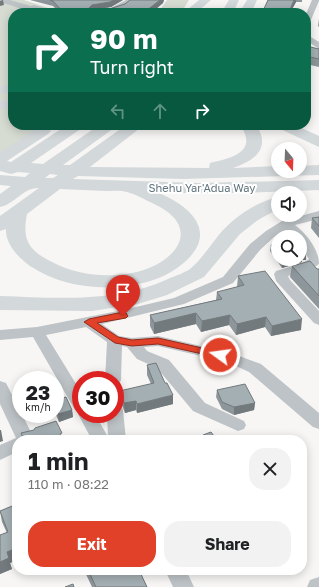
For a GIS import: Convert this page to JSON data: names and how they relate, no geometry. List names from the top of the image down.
{
  "streets": {
    "highway": ["Shehu Yar'Adua Way"]
  },
  "north": "bottom",
  "page": {
    "turn": ["90 m", "Turn right"],
    "speed": "23 km/h",
    "limit": "30",
    "heading": ["1 min", "110 m · 08:22"],
    "buttons": ["Exit", "Share"]
  }
}
